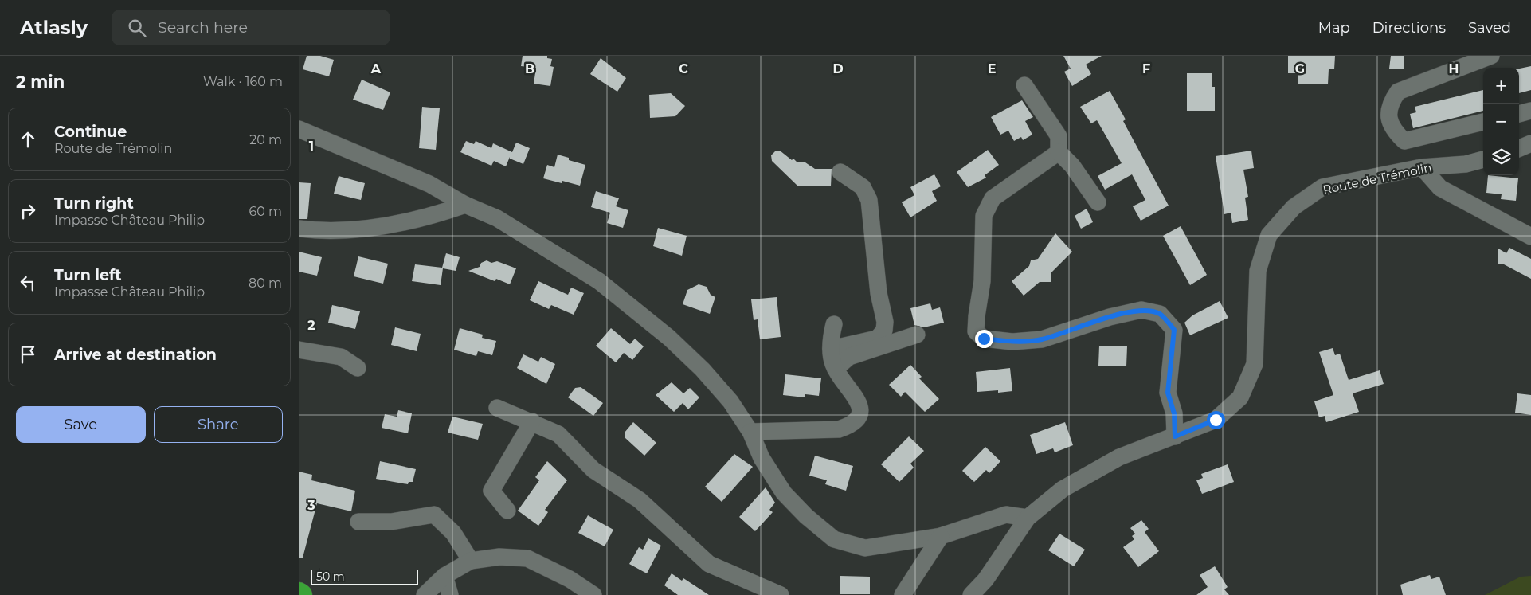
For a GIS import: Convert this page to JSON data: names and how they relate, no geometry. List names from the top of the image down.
{
  "streets": {
    "street": ["Route de Trémolin"]
  },
  "scale_bar": "50 m",
  "page": {
    "header": "Atlasly",
    "search": "Search here",
    "nav": ["Map", "Directions", "Saved"],
    "heading": ["2 min", "Walk · 160 m"],
    "map_buttons": ["+", "−"],
    "list": [
      ["Continue", "Route de Trémolin", "20 m"],
      ["Turn right", "Impasse Château Philip", "60 m"],
      ["Turn left", "Impasse Château Philip", "80 m"],
      "Arrive at destination"
    ],
    "buttons": ["Save", "Share"],
    "scale": "50 m"
  },
  "grid": {
    "columns": [
      "A",
      "B",
      "C",
      "D",
      "E",
      "F",
      "G",
      "H"
    ],
    "rows": ["1", "2", "3"]
  }
}
